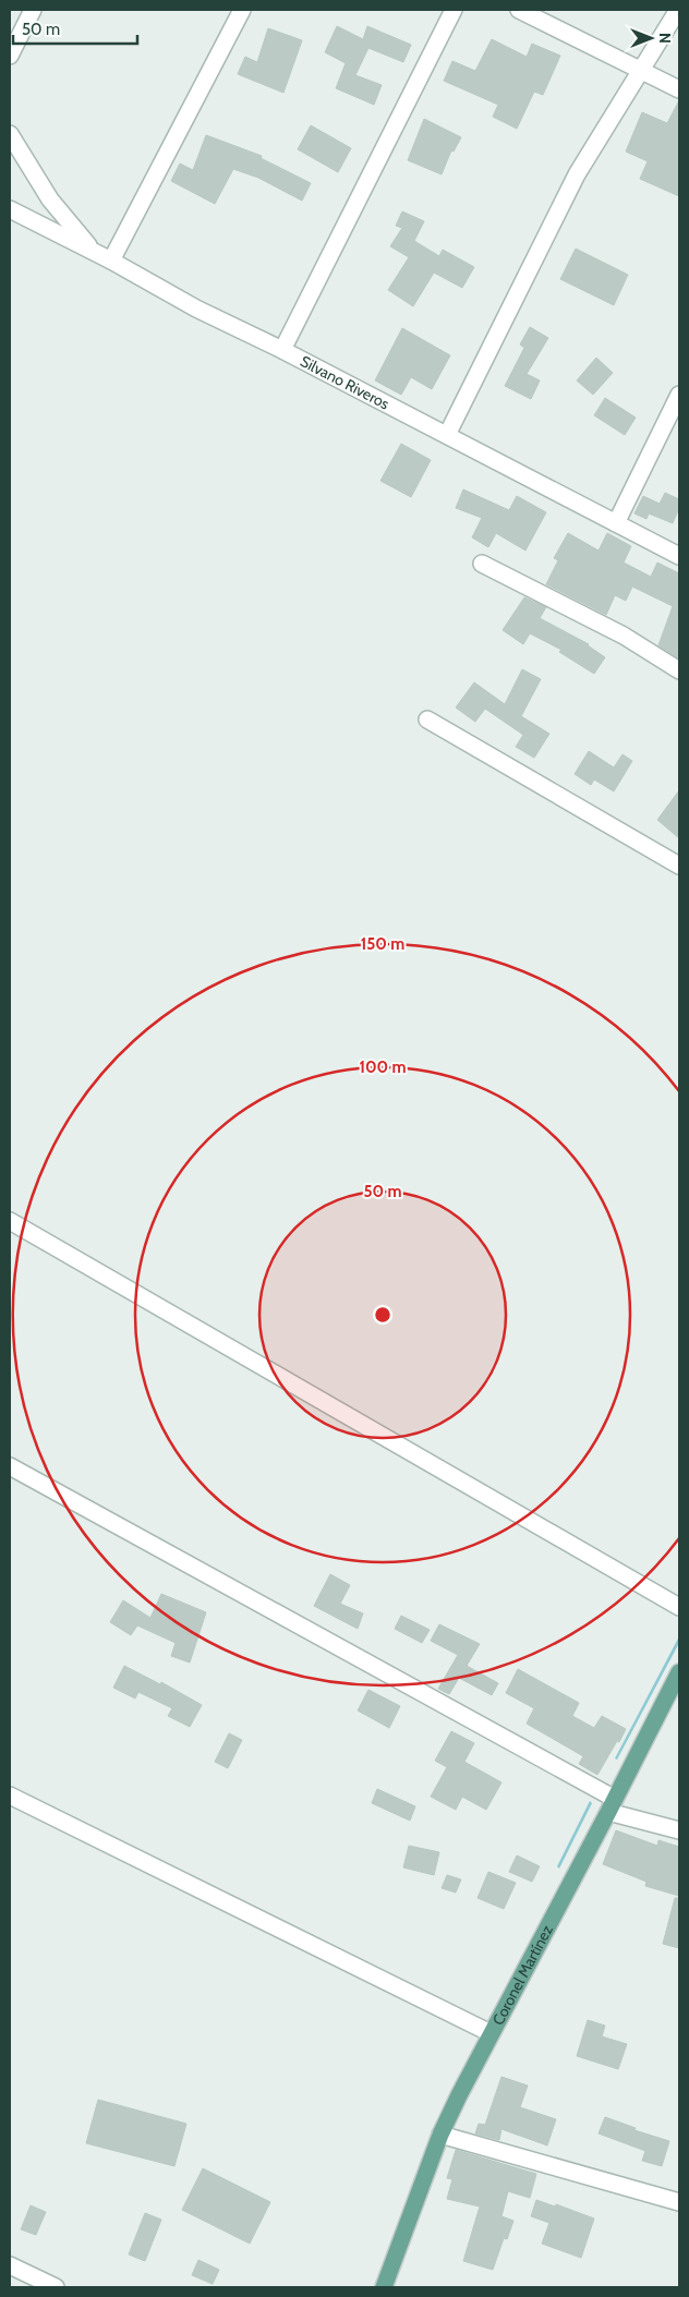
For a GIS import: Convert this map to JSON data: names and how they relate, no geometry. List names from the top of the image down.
{
  "streets": {
    "main road": ["Coronel Martínez"],
    "street": ["Silvano Riveros"]
  },
  "scale_bar": "50 m",
  "north": "right",
  "rings": ["150 m", "100 m", "50 m"]
}
